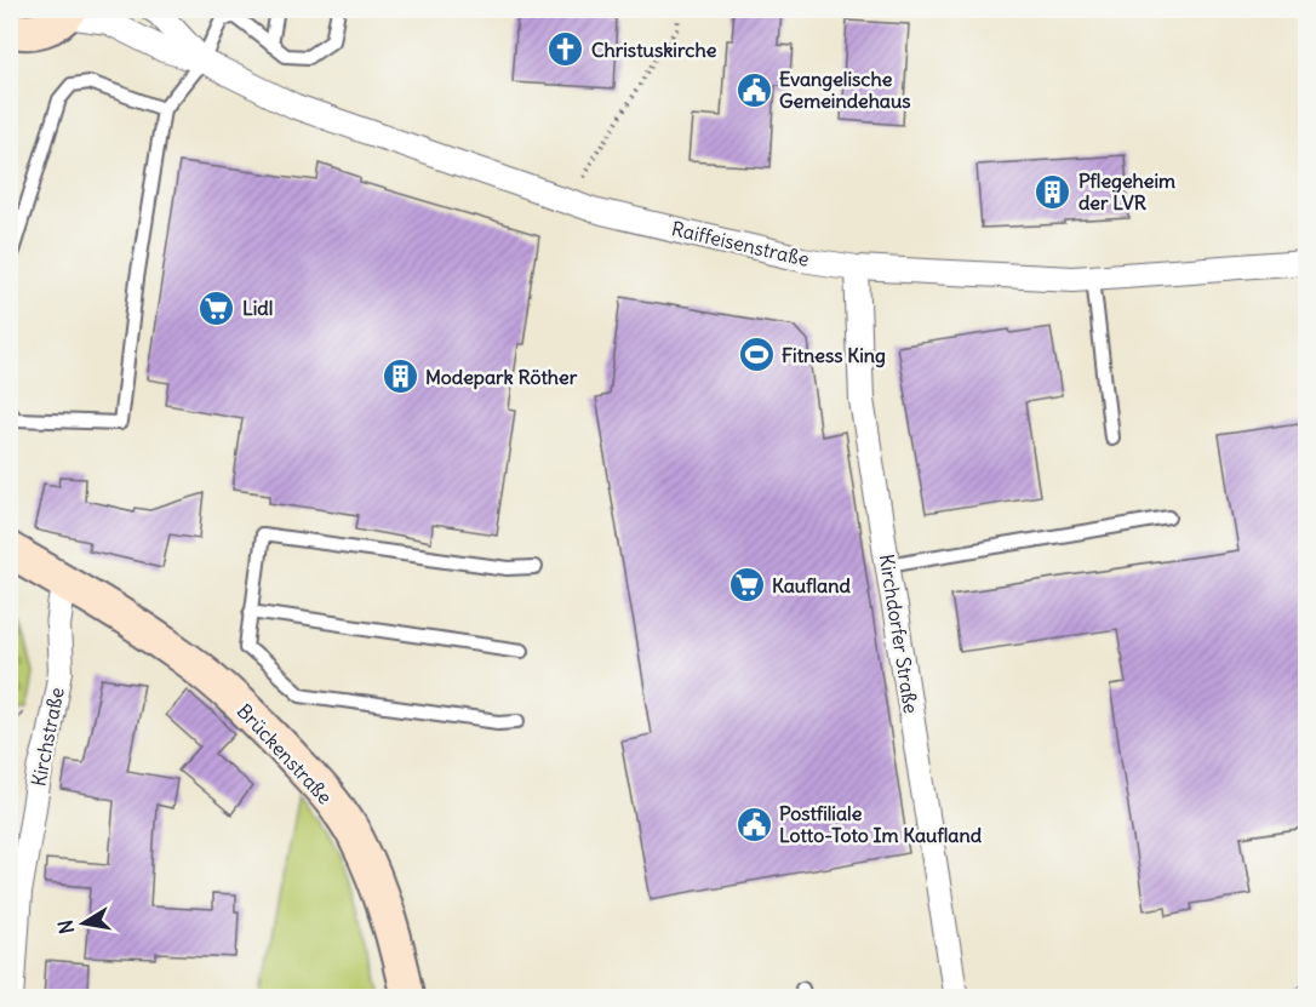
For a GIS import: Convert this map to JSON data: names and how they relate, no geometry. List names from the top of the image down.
{
  "streets": {
    "street": [
      "Raiffeisenstraße",
      "Kirchdorfer Straße",
      "Kirchstraße",
      "Brückenstraße"
    ]
  },
  "crossings": [
    ["Raiffeisenstraße", "Kirchdorfer Straße"],
    ["Kirchstraße", "Brückenstraße"]
  ],
  "places": {
    "church": ["Christuskirche"],
    "public building": ["Evangelische Gemeindehaus", "Postfiliale Lotto-Toto Im Kaufland"],
    "building": ["Pflegeheim der LVR", "Modepark Röther"],
    "supermarket": ["Lidl", "Kaufland"],
    "sports": ["Fitness King"]
  },
  "north": "left"
}
